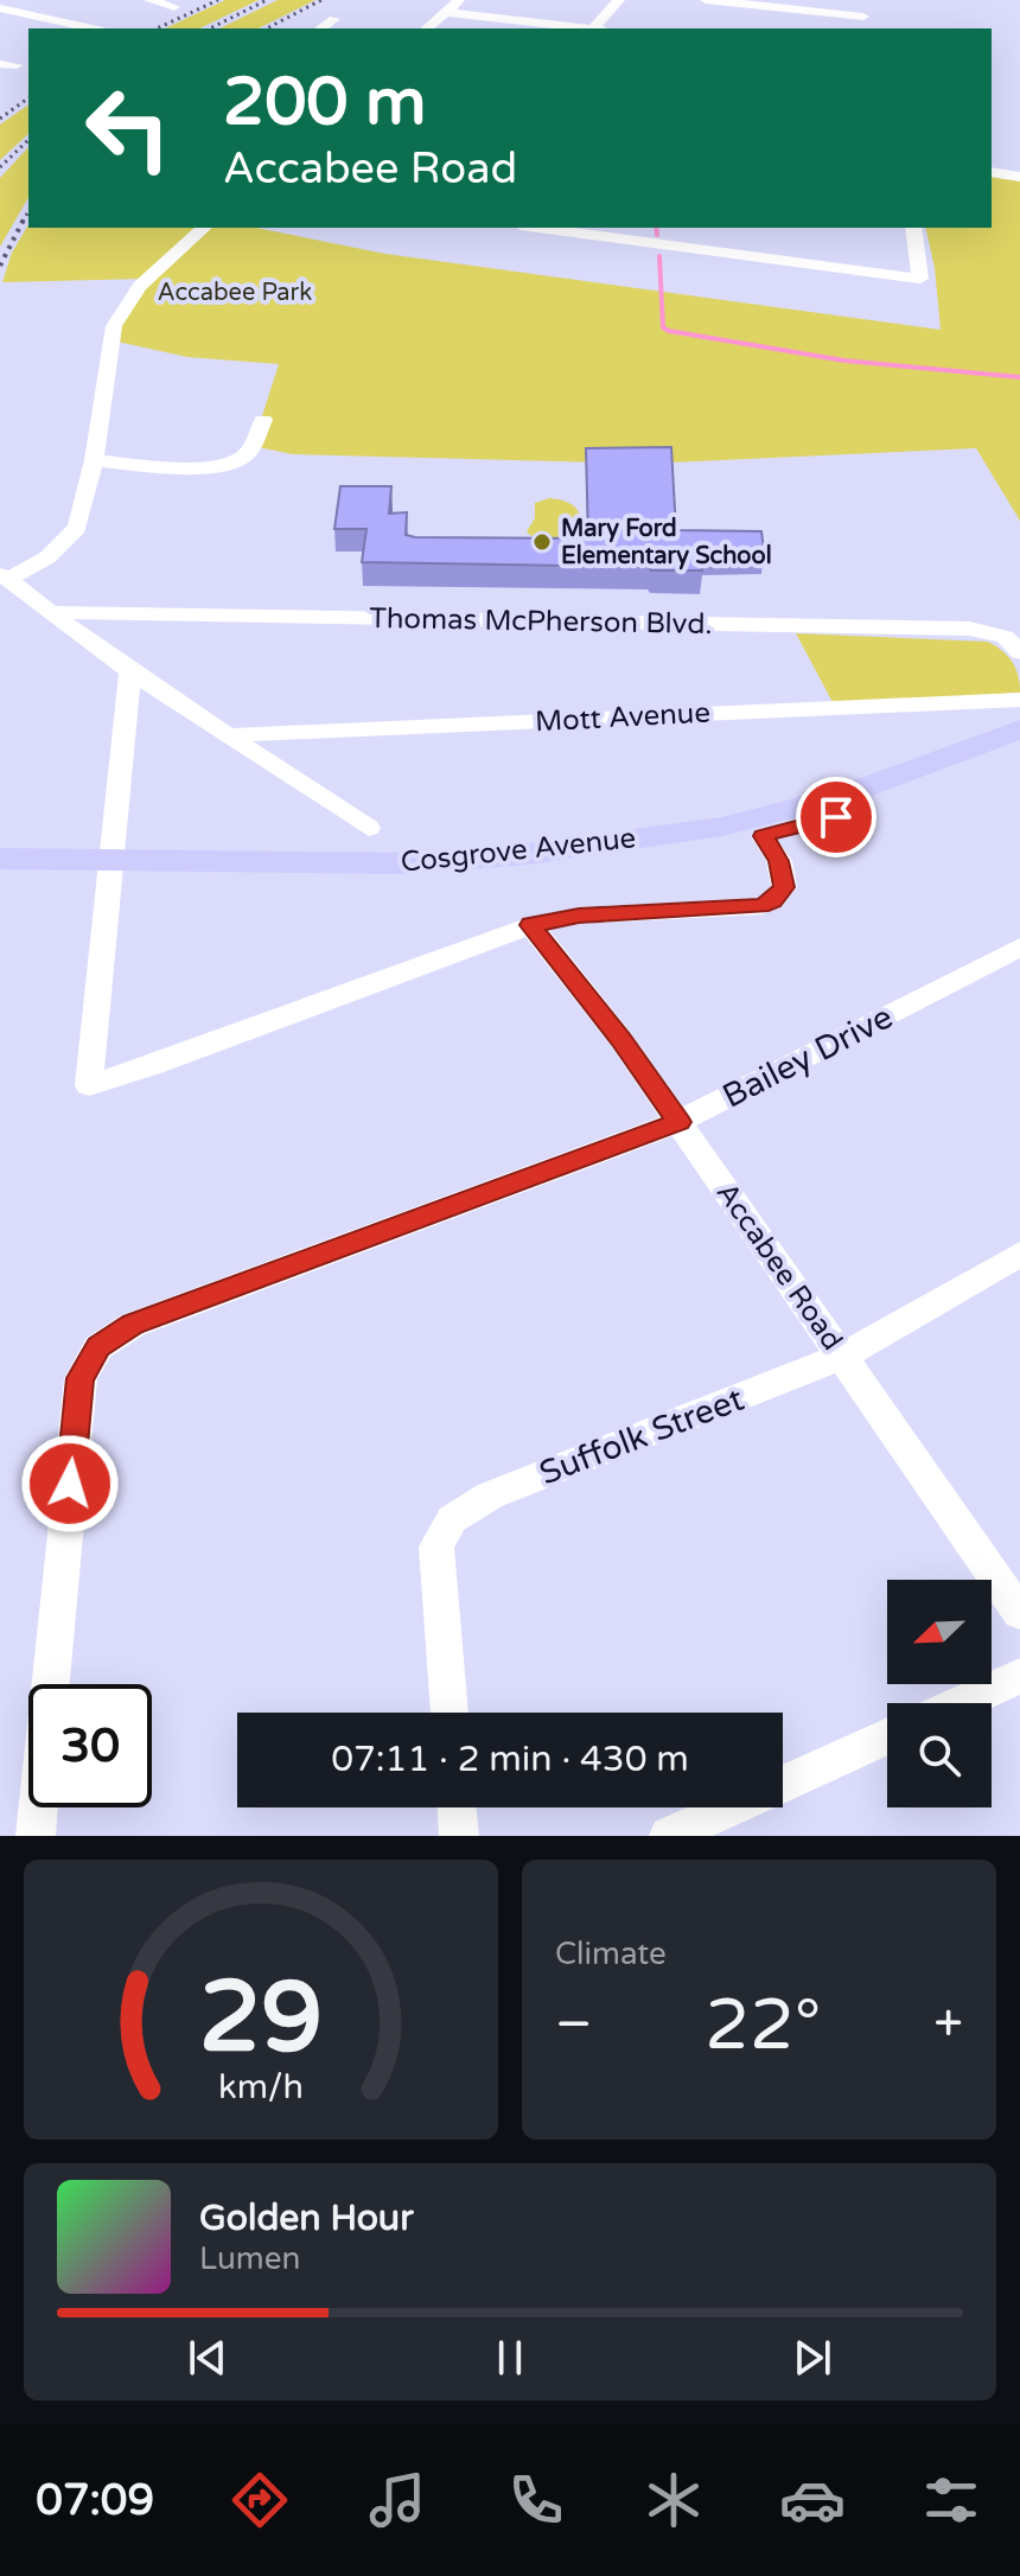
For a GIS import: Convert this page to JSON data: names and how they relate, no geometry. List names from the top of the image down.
{
  "streets": {
    "main road": ["Cosgrove Avenue"],
    "street": [
      "Thomas McPherson Blvd.",
      "Mott Avenue",
      "Bailey Drive",
      "Accabee Road",
      "Suffolk Street"
    ]
  },
  "crossings": [
    ["Bailey Drive", "Accabee Road"],
    ["Accabee Road", "Suffolk Street"]
  ],
  "parks": ["Accabee Park"],
  "places": ["Mary Ford Elementary School"],
  "north": "bottom left",
  "page": {
    "turn": ["200 m", "Accabee Road"],
    "limit": "30",
    "trip": "07:11 · 2 min · 430 m",
    "tile": "Climate",
    "heat": ["−", "22°", "+"],
    "song": ["Golden Hour", "Lumen"],
    "tabs": "07:09",
    "gauge": ["29", "km/h"]
  }
}
